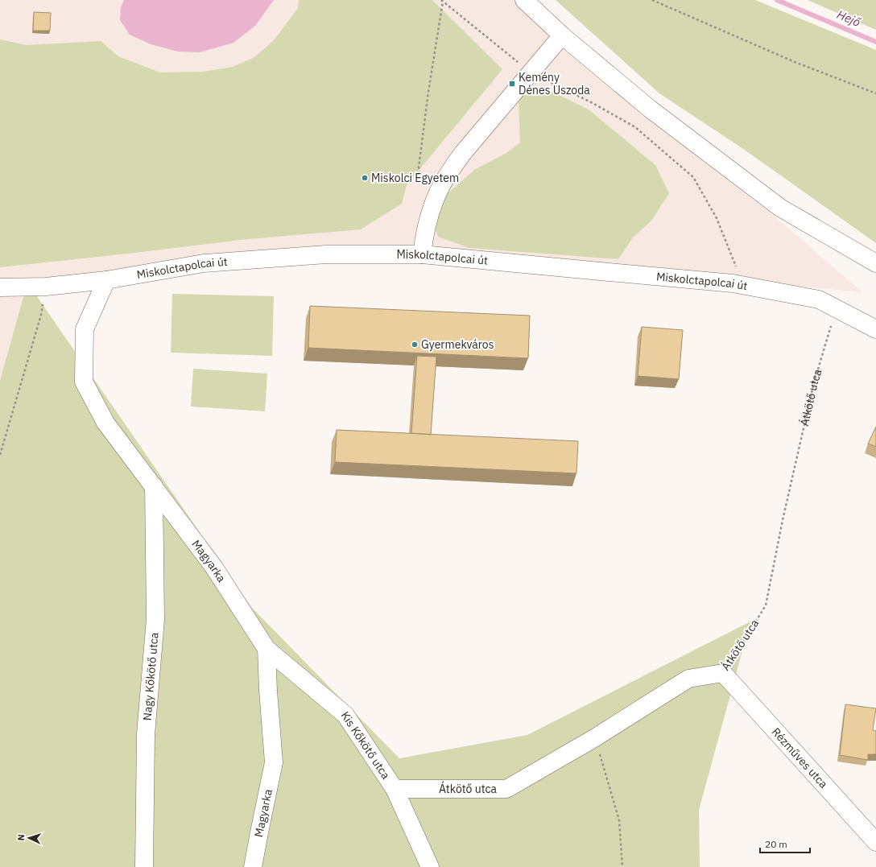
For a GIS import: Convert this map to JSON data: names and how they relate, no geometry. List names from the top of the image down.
{
  "streets": {
    "street": [
      "Miskolctapolcai út",
      "Átkötő utca",
      "Magyarka",
      "Nagy Kőkötő utca",
      "Kis Kőkötő utca",
      "Rézműves utca"
    ]
  },
  "crossings": [
    ["Miskolctapolcai út", "Átkötő utca"],
    ["Miskolctapolcai út", "Magyarka"],
    ["Átkötő utca", "Kis Kőkötő utca"],
    ["Átkötő utca", "Rézműves utca"],
    ["Magyarka", "Nagy Kőkötő utca"],
    ["Magyarka", "Kis Kőkötő utca"]
  ],
  "water": ["Hejő"],
  "places": {
    "transit": ["Kemény Dénes Uszoda"],
    "other": ["Miskolci Egyetem", "Gyermekváros"]
  },
  "scale_bar": "20 m",
  "north": "left"
}
